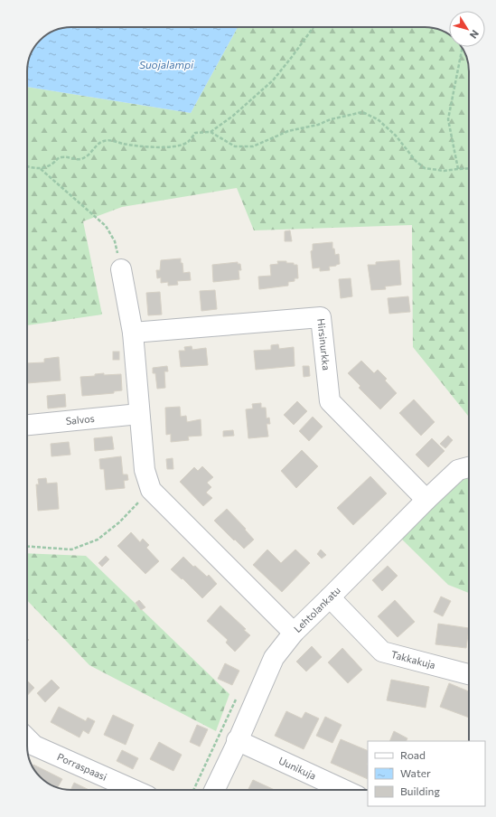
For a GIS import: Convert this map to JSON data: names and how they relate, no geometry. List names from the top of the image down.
{
  "streets": {
    "street": [
      "Hirsinurkka",
      "Salvos",
      "Lehtolankatu",
      "Takkakuja",
      "Porraspaasi",
      "Uunikuja"
    ]
  },
  "crossings": [
    ["Hirsinurkka", "Lehtolankatu"],
    ["Lehtolankatu", "Takkakuja"],
    ["Lehtolankatu", "Uunikuja"]
  ],
  "water": ["Suojalampi"],
  "legend": ["Road", "Water", "Building"],
  "north": "bottom right"
}
